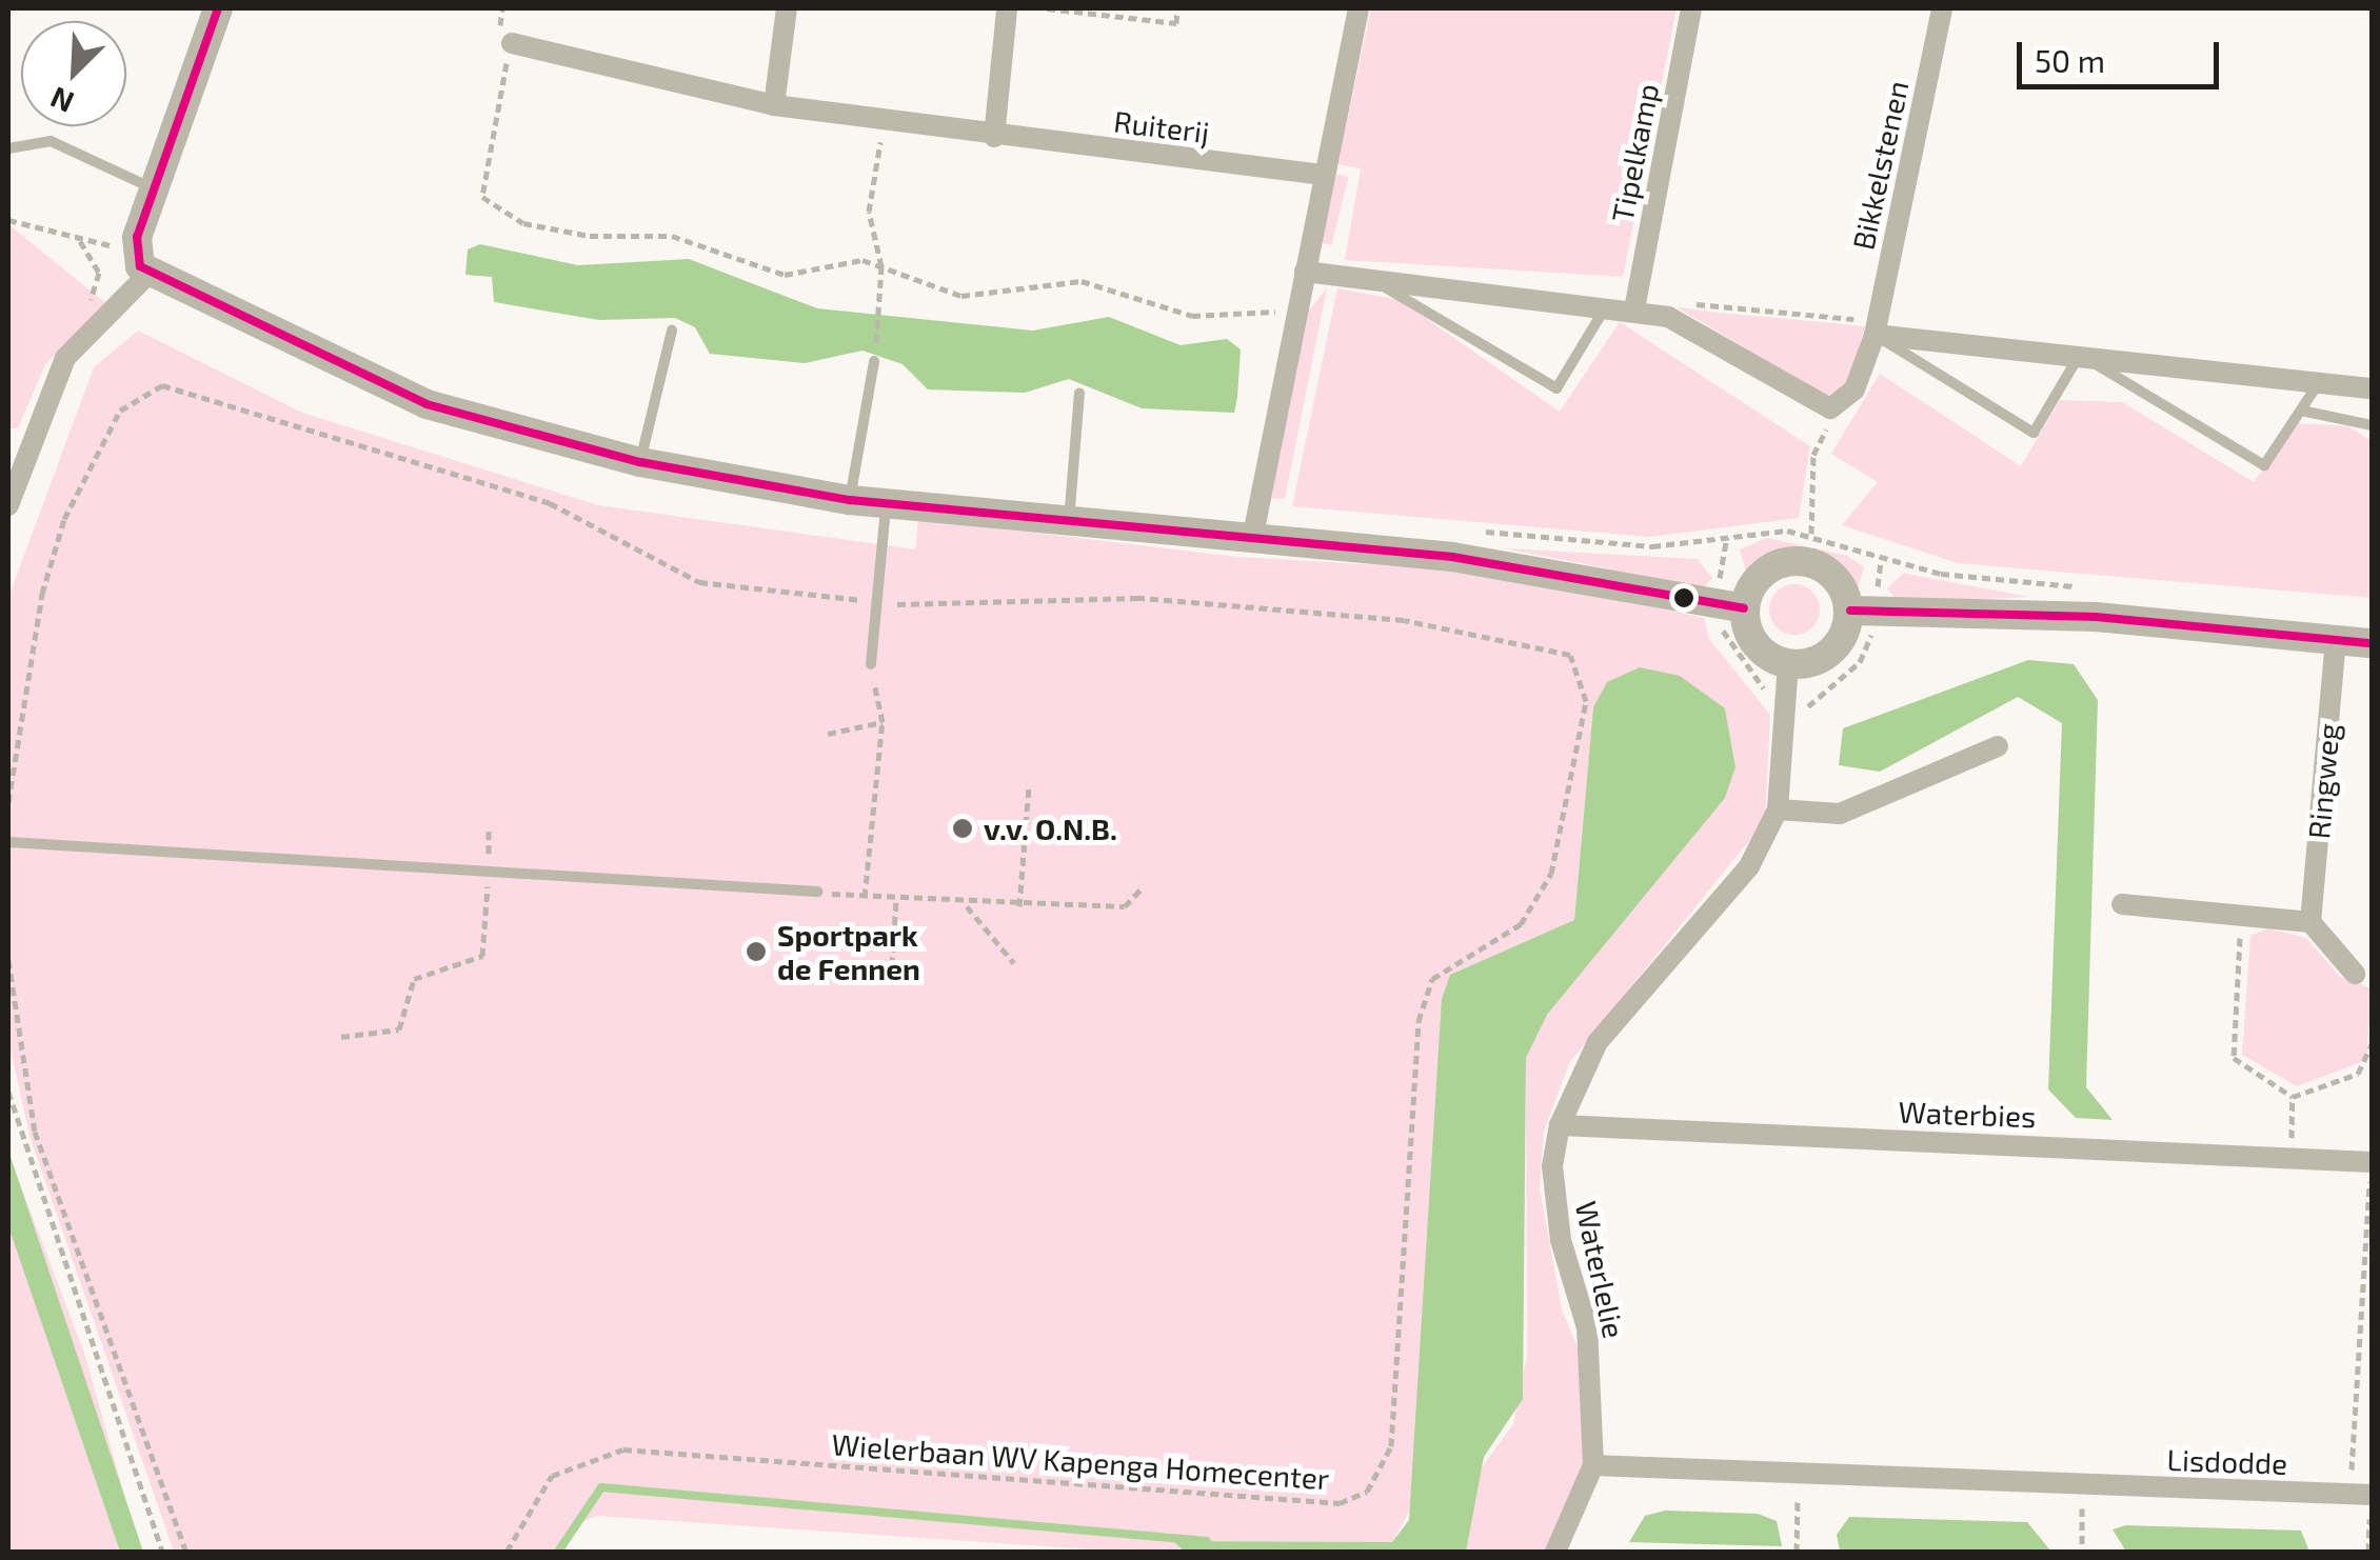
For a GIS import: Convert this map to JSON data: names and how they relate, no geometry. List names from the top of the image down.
{
  "streets": {
    "street": [
      "Ruiterij",
      "Tipelkamp",
      "Bikkelstenen",
      "Ringweg",
      "Waterbies",
      "Waterlelie",
      "Lisdodde"
    ],
    "path": ["Wielerbaan WV Kapenga Homecenter"]
  },
  "crossings": [
    ["Waterbies", "Waterlelie"],
    ["Waterlelie", "Lisdodde"]
  ],
  "places": ["v.v. O.N.B.", "Sportpark de Fennen"],
  "scale_bar": "50 m",
  "north": "bottom left"
}
